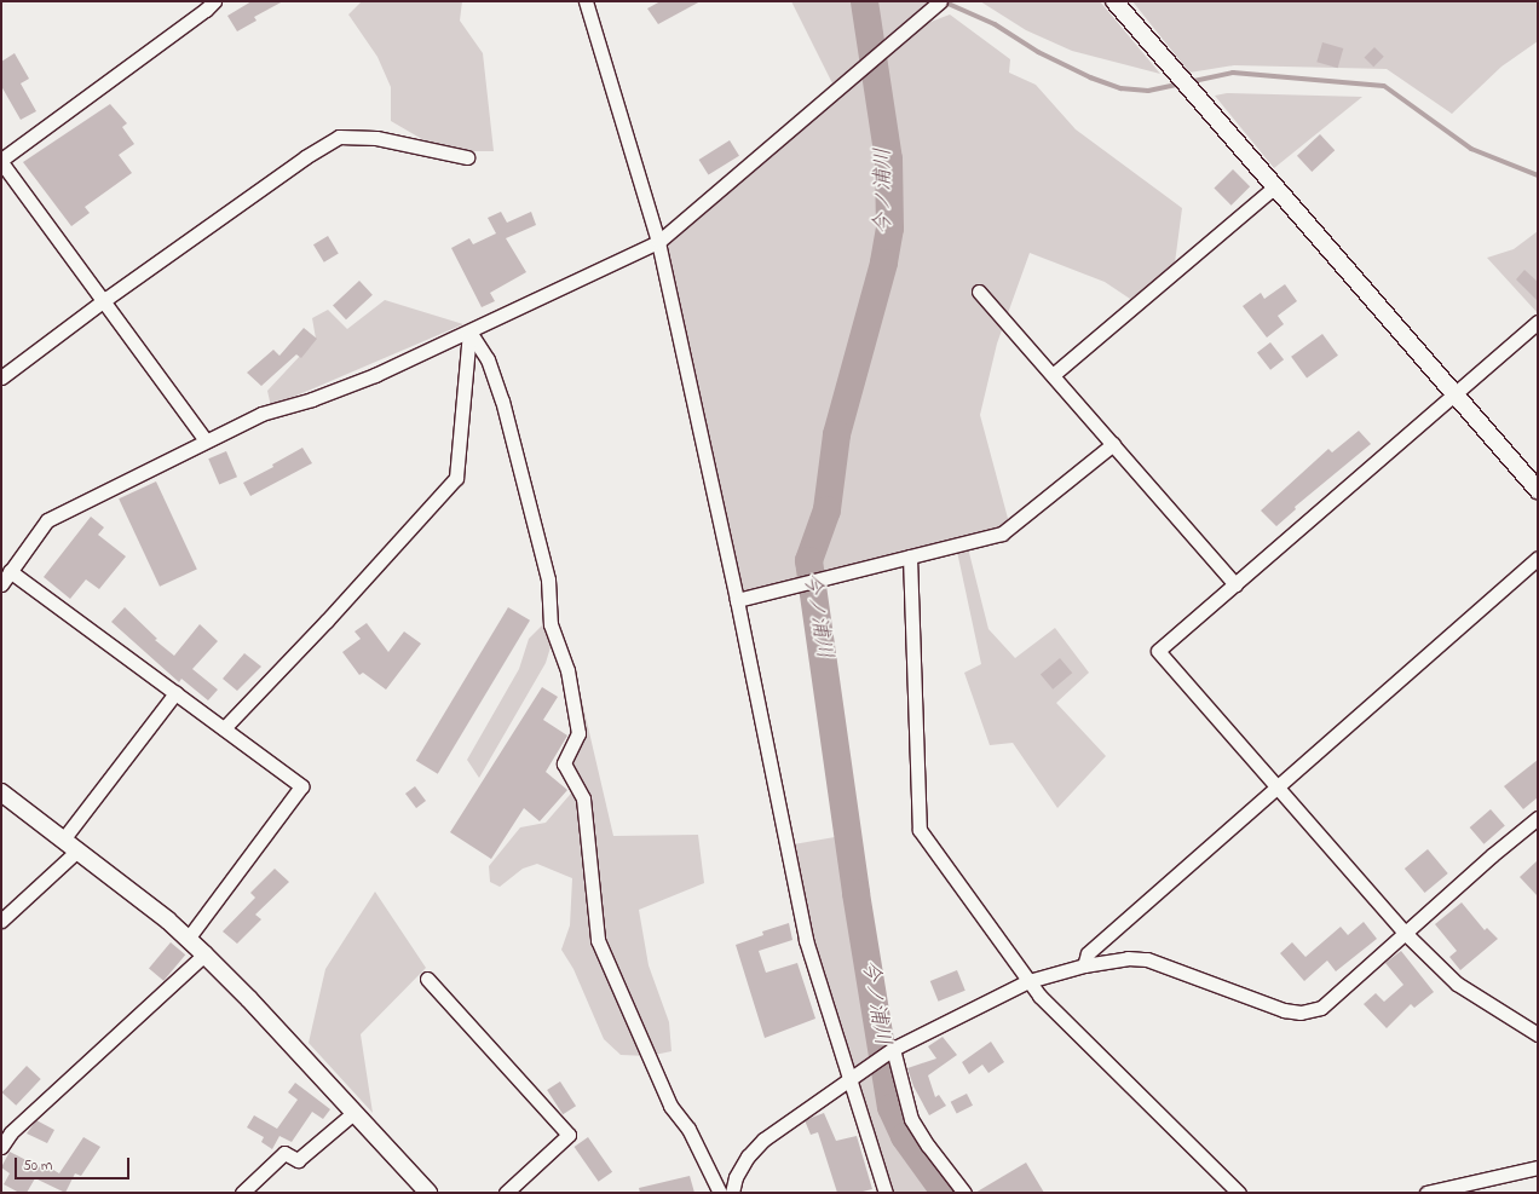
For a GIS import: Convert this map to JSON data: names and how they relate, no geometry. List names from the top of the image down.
{
  "water": ["今ノ浦川"],
  "scale_bar": "50 m"
}
